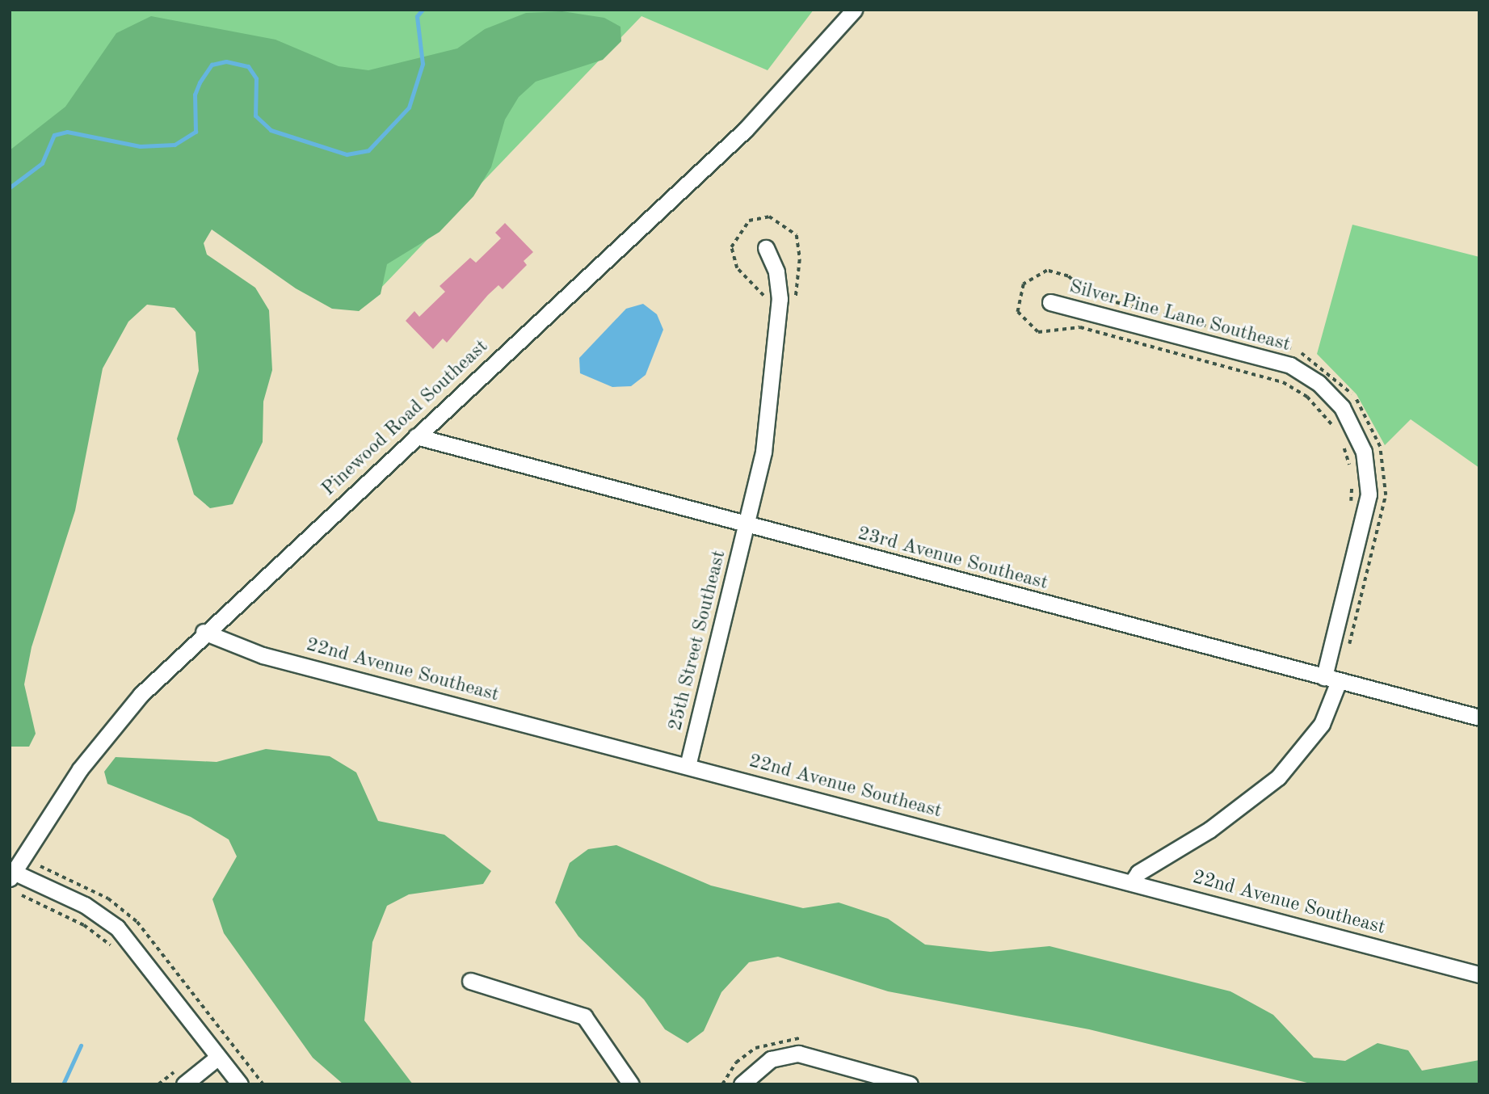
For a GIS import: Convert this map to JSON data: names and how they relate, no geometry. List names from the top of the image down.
{
  "streets": {
    "street": [
      "Silver Pine Lane Southeast",
      "Pinewood Road Southeast",
      "23rd Avenue Southeast",
      "25th Street Southeast",
      "22nd Avenue Southeast"
    ]
  },
  "crossings": [
    ["Silver Pine Lane Southeast", "23rd Avenue Southeast"],
    ["Silver Pine Lane Southeast", "22nd Avenue Southeast"],
    ["Pinewood Road Southeast", "23rd Avenue Southeast"],
    ["Pinewood Road Southeast", "22nd Avenue Southeast"],
    ["23rd Avenue Southeast", "25th Street Southeast"],
    ["25th Street Southeast", "22nd Avenue Southeast"]
  ]
}
